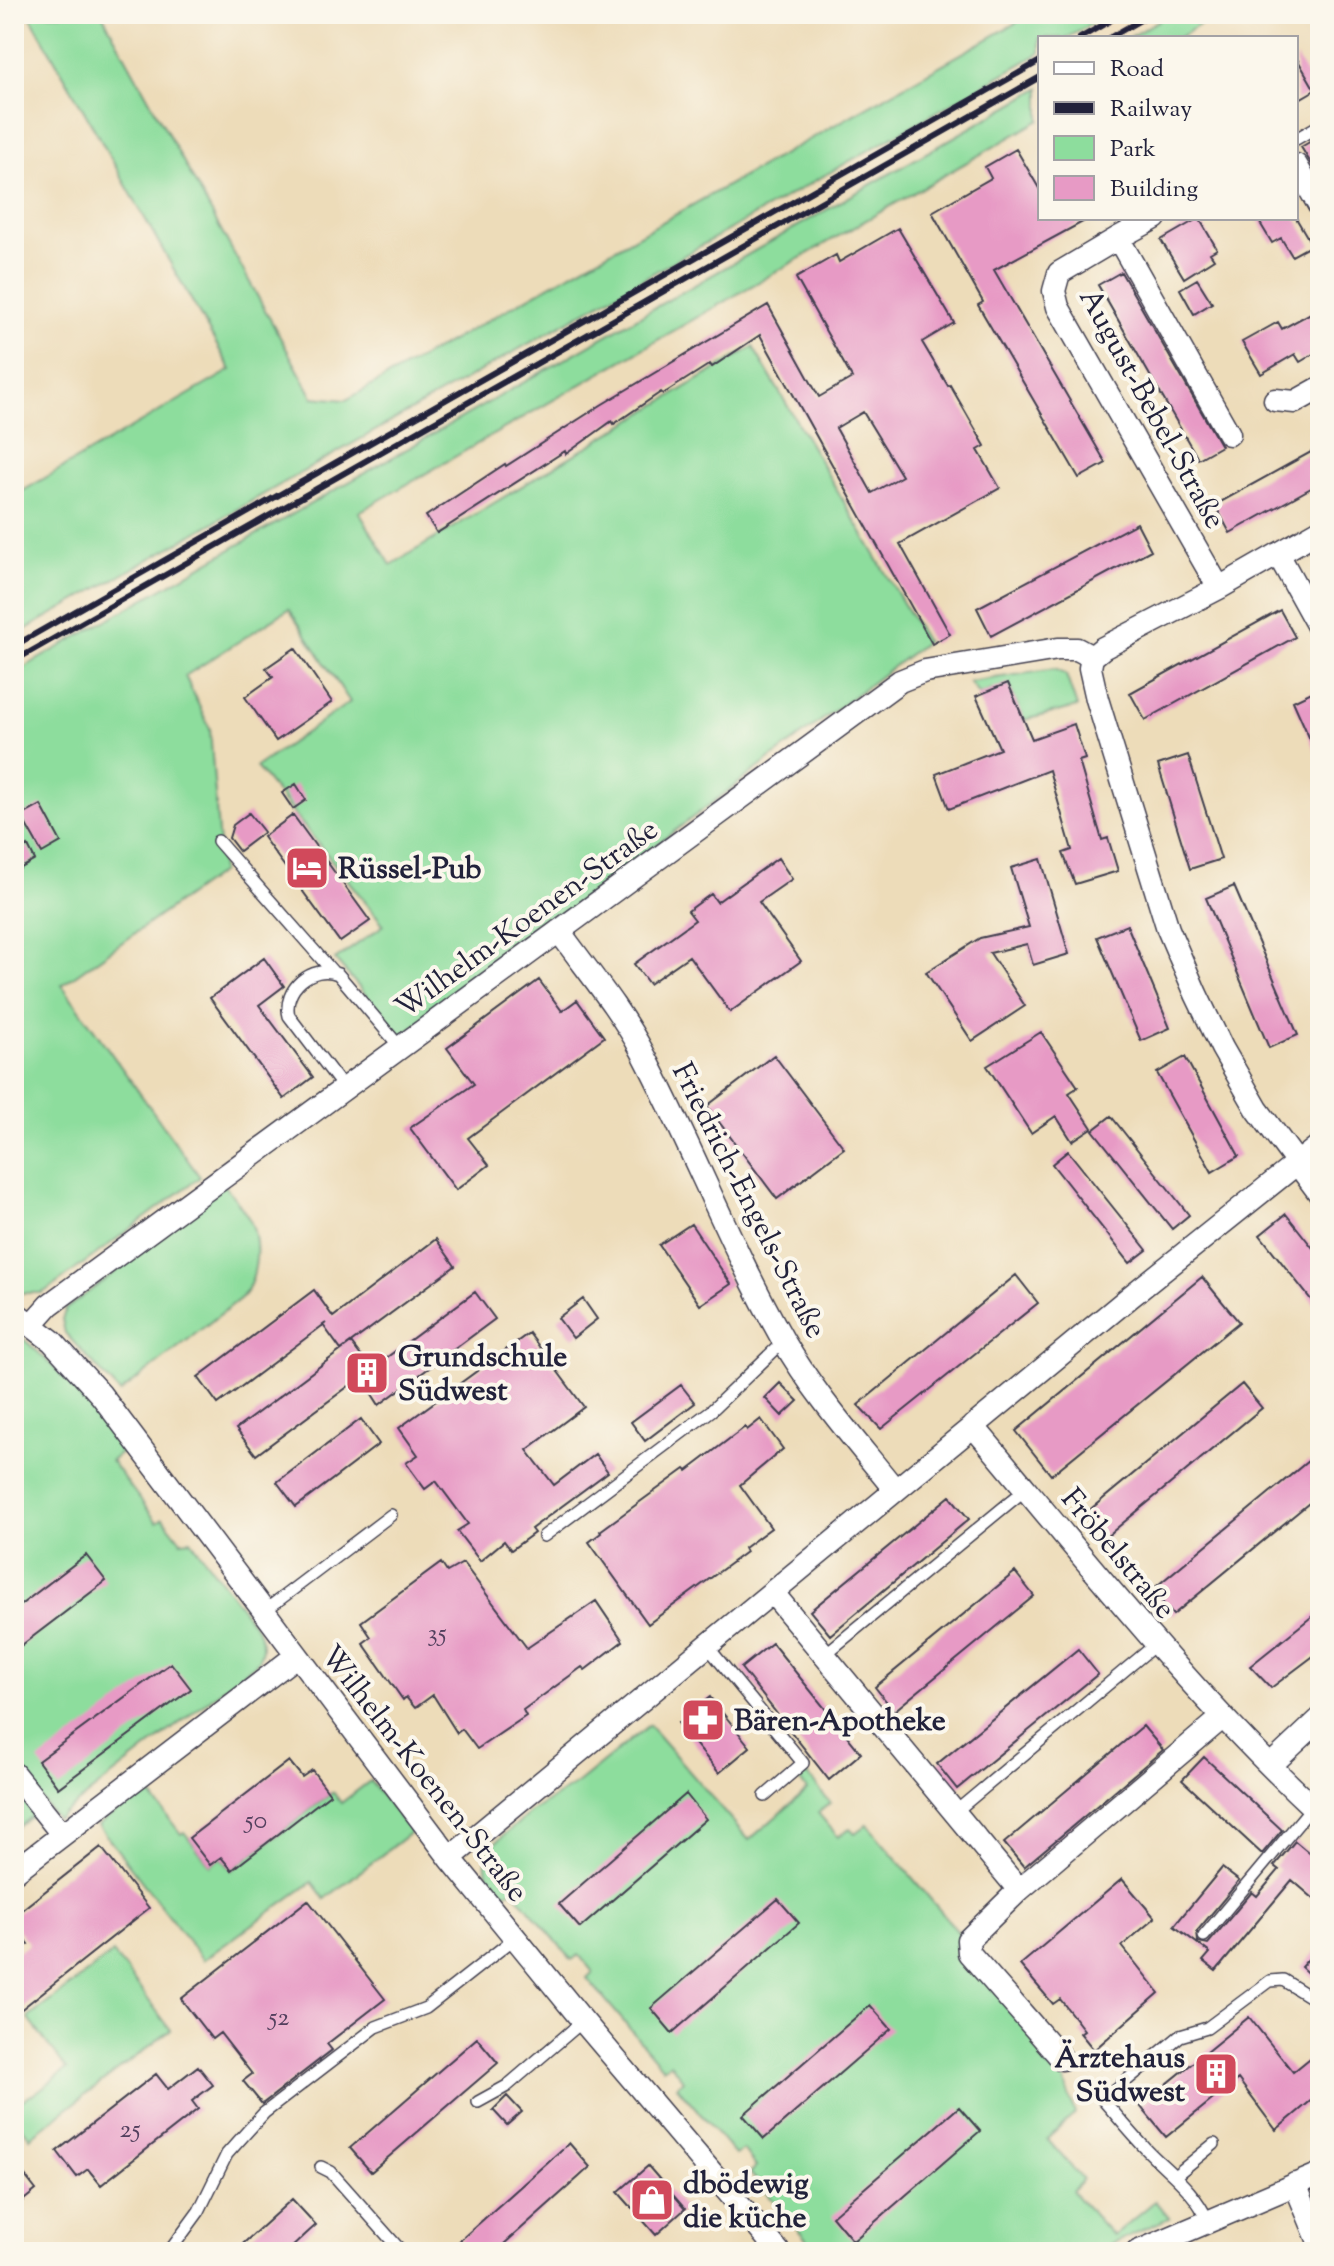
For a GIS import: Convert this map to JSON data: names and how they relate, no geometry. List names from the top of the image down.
{
  "streets": {
    "street": [
      "August-Bebel-Straße",
      "Wilhelm-Koenen-Straße",
      "Friedrich-Engels-Straße",
      "Fröbelstraße"
    ]
  },
  "crossings": [
    ["Wilhelm-Koenen-Straße", "Friedrich-Engels-Straße"]
  ],
  "places": {
    "hotel": ["Rüssel-Pub"],
    "building": ["Grundschule Südwest", "Ärztehaus Südwest"],
    "pharmacy": ["Bären-Apotheke"],
    "shop": ["dbödewig die küche"]
  },
  "house_numbers": [
    "35",
    "50",
    "52",
    "25"
  ],
  "legend": [
    "Road",
    "Railway",
    "Park",
    "Building"
  ]
}
